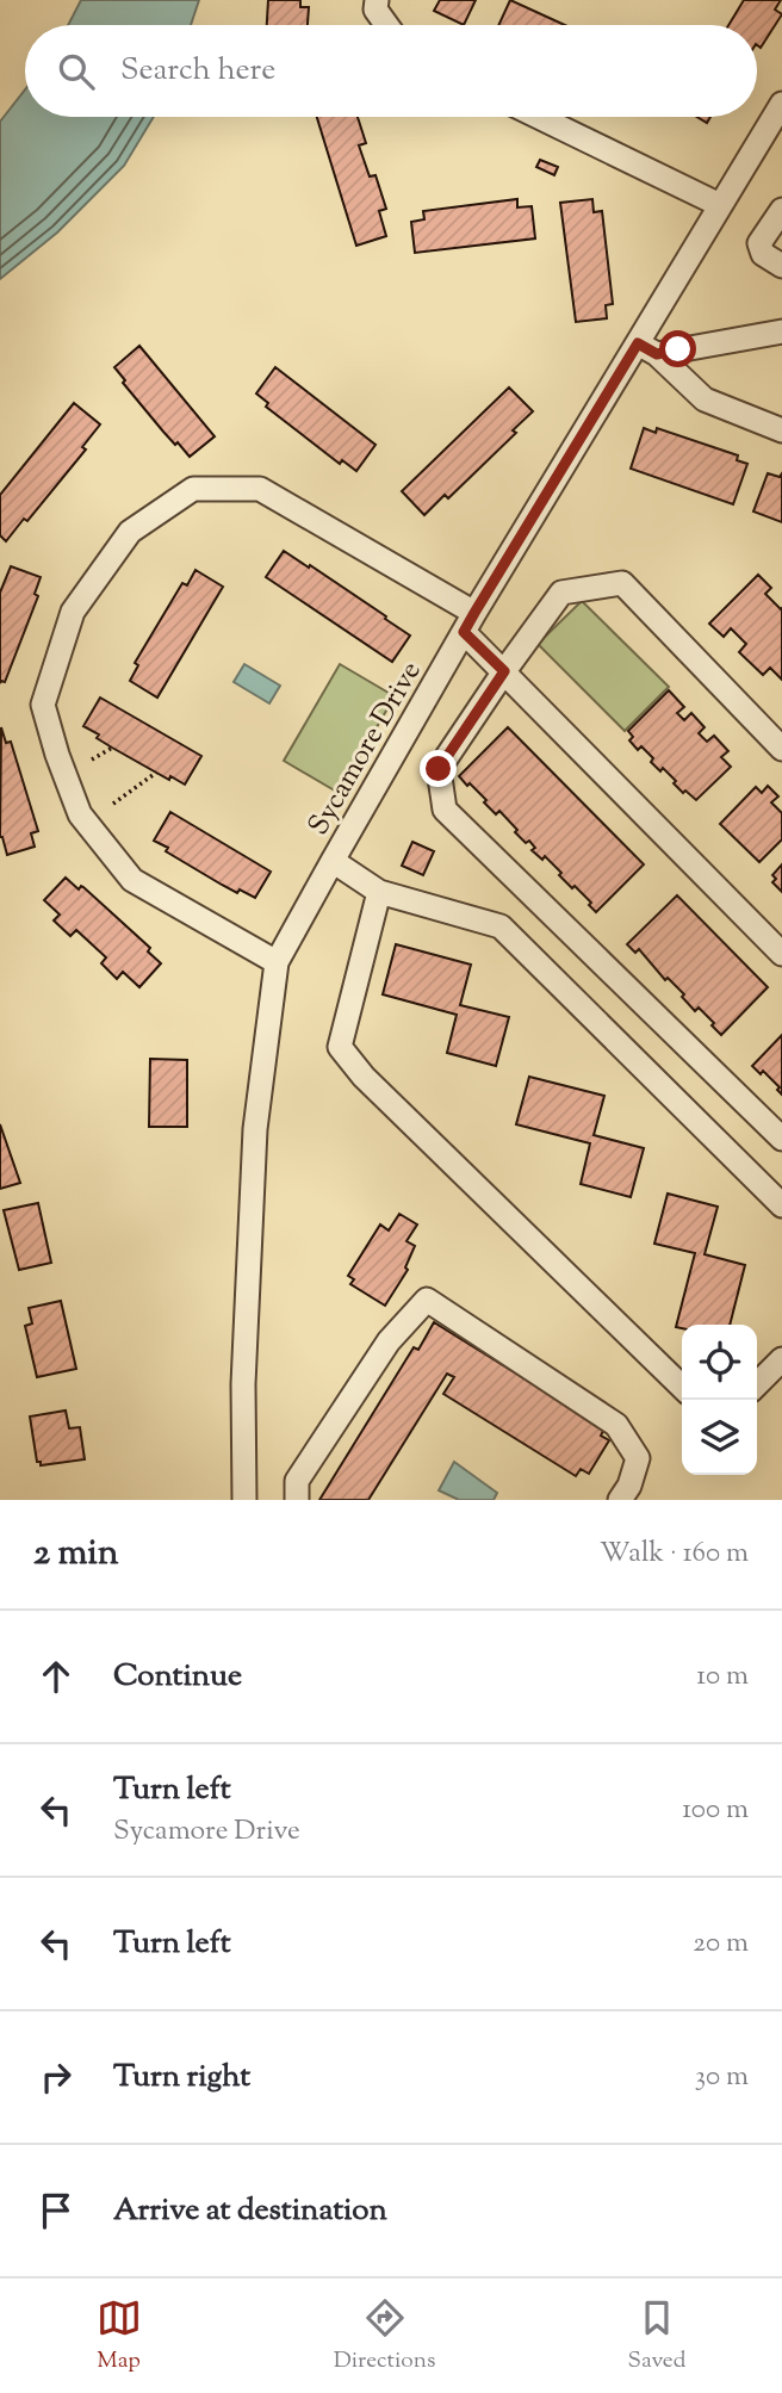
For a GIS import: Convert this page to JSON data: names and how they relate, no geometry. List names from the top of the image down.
{
  "streets": {
    "street": ["Sycamore Drive"]
  },
  "page": {
    "search": "Search here",
    "heading": ["2 min", "Walk · 160 m"],
    "list": [
      ["Continue", "10 m"],
      ["Turn left", "Sycamore Drive", "100 m"],
      ["Turn left", "20 m"],
      ["Turn right", "30 m"],
      "Arrive at destination"
    ],
    "nav": ["Map", "Directions", "Saved"]
  }
}
